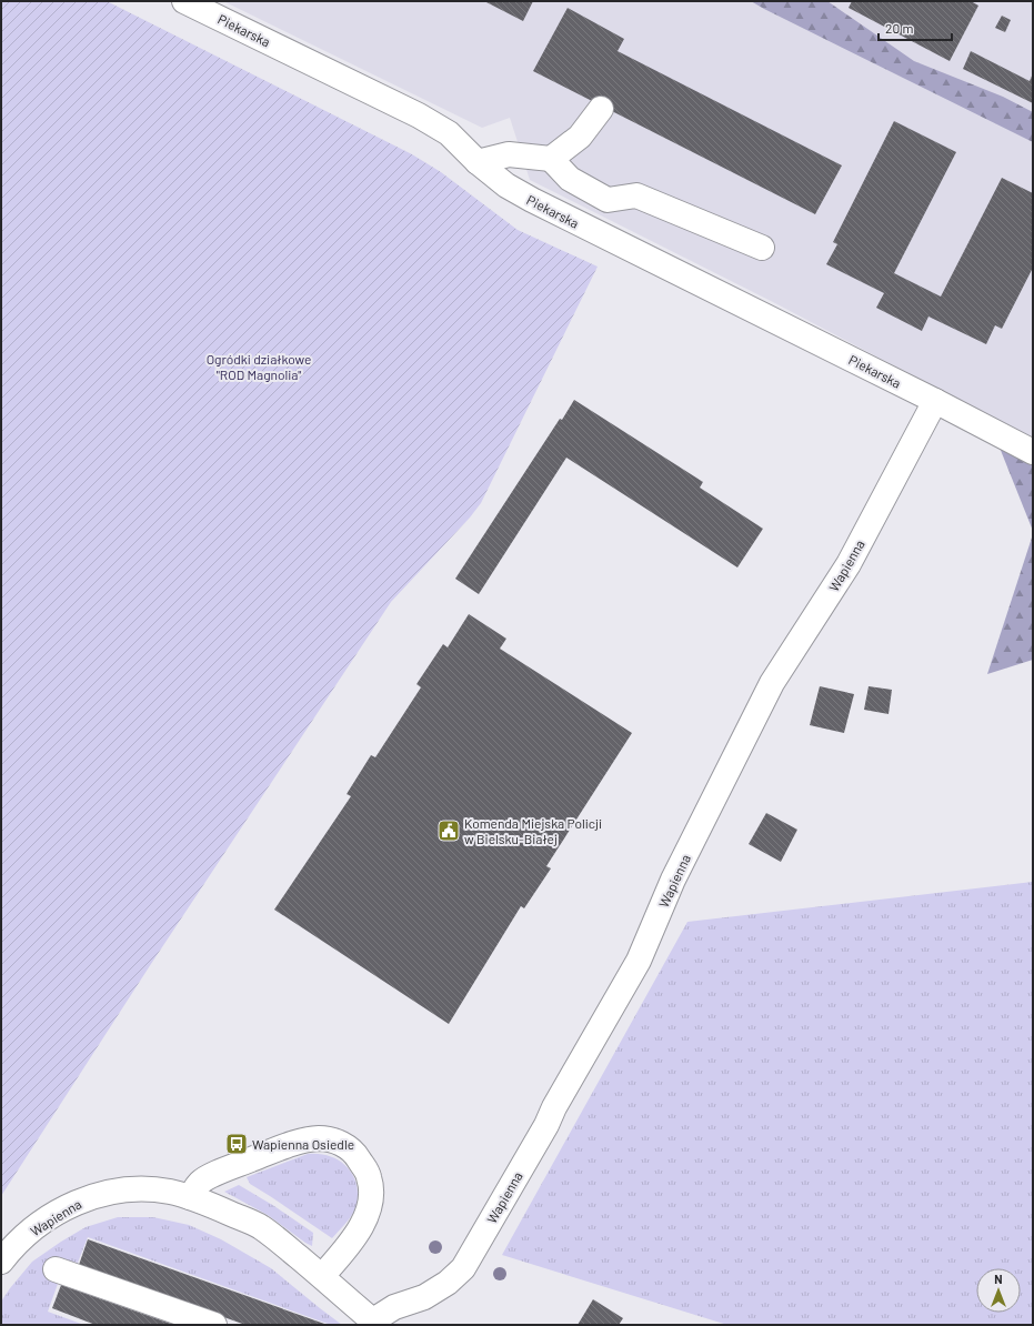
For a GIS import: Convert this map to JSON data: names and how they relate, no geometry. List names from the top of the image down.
{
  "streets": {
    "street": ["Piekarska", "Wapienna"]
  },
  "crossings": [
    ["Piekarska", "Wapienna"]
  ],
  "parks": ["Ogródki działkowe \"ROD Magnolia\""],
  "places": {
    "public building": ["Komenda Miejska Policji w Bielsku-Białej"],
    "bus stop": ["Wapienna Osiedle"]
  },
  "scale_bar": "20 m",
  "north": "top"
}
